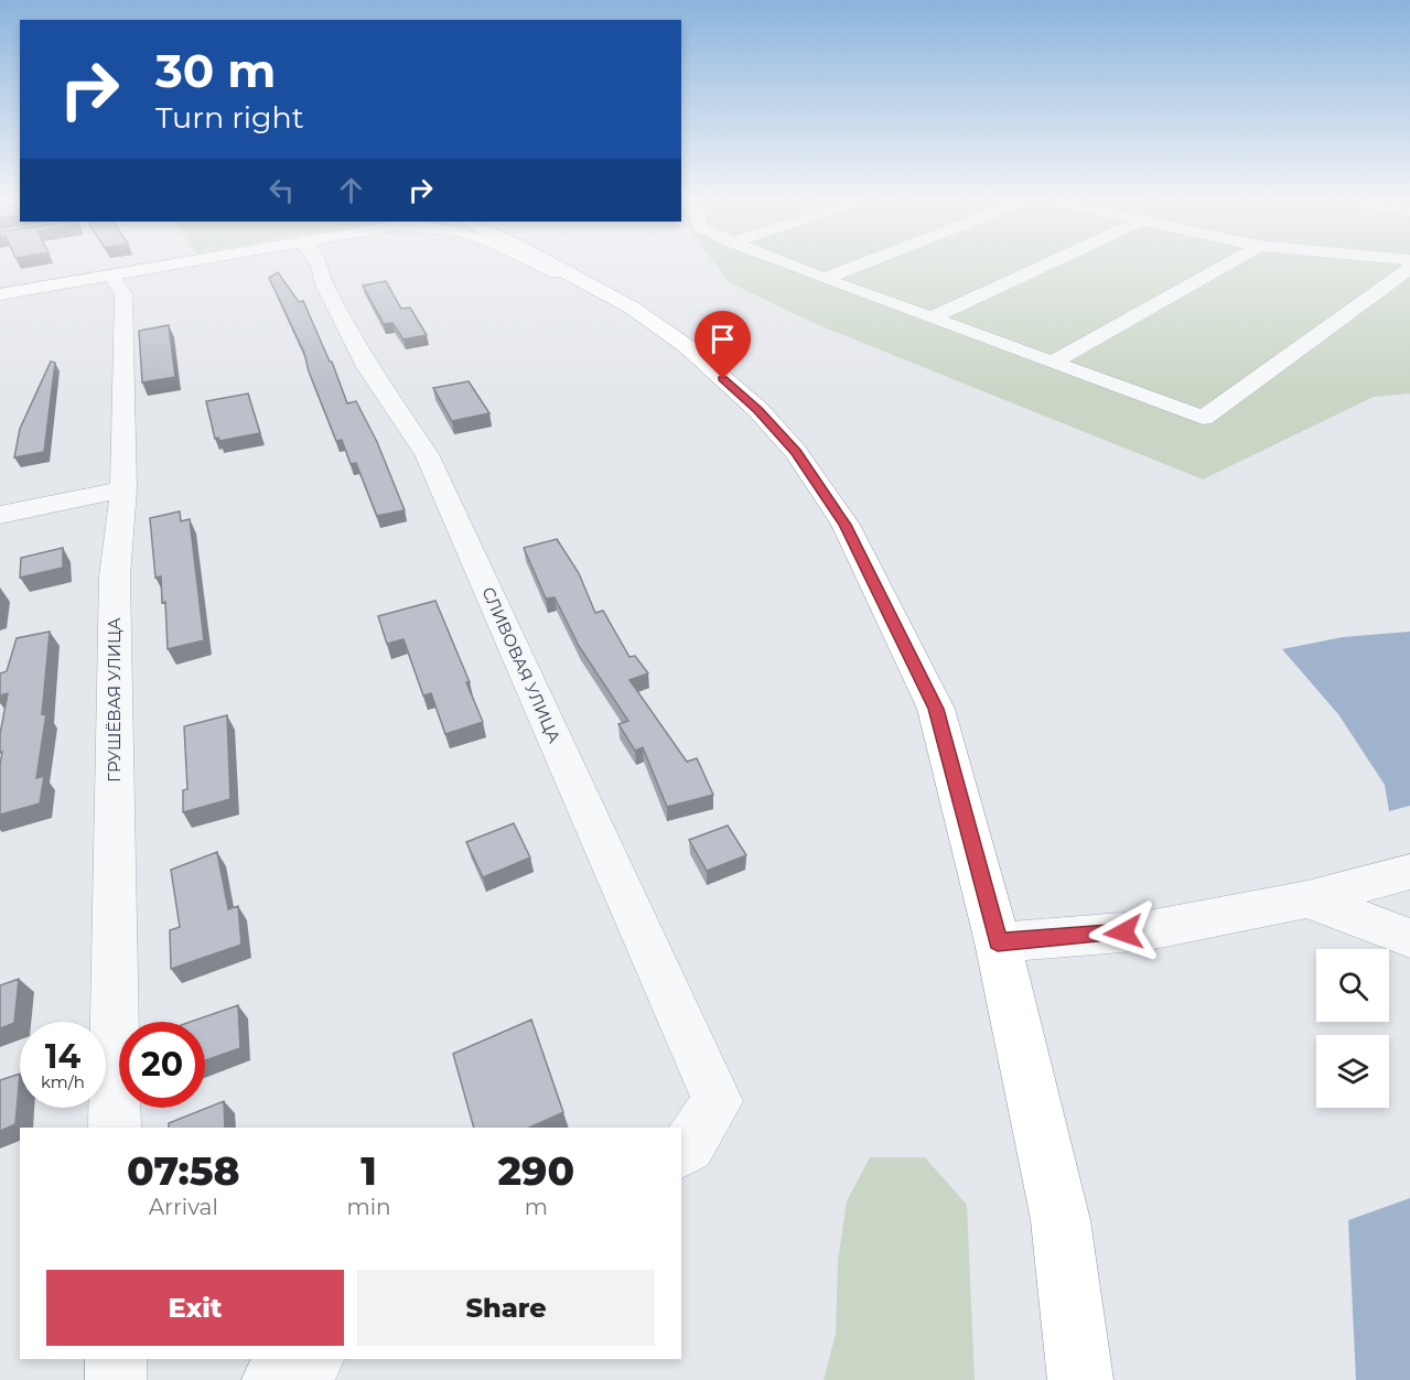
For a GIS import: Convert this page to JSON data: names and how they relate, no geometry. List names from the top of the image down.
{
  "streets": {
    "street": ["СЛИВОВАЯ УЛИЦА", "ГРУШЁВАЯ УЛИЦА"]
  },
  "page": {
    "turn": ["30 m", "Turn right"],
    "speed": "14 km/h",
    "limit": "20",
    "eta": [
      "07:58",
      "Arrival",
      "1",
      "min",
      "290",
      "m"
    ],
    "buttons": ["Exit", "Share"]
  }
}
